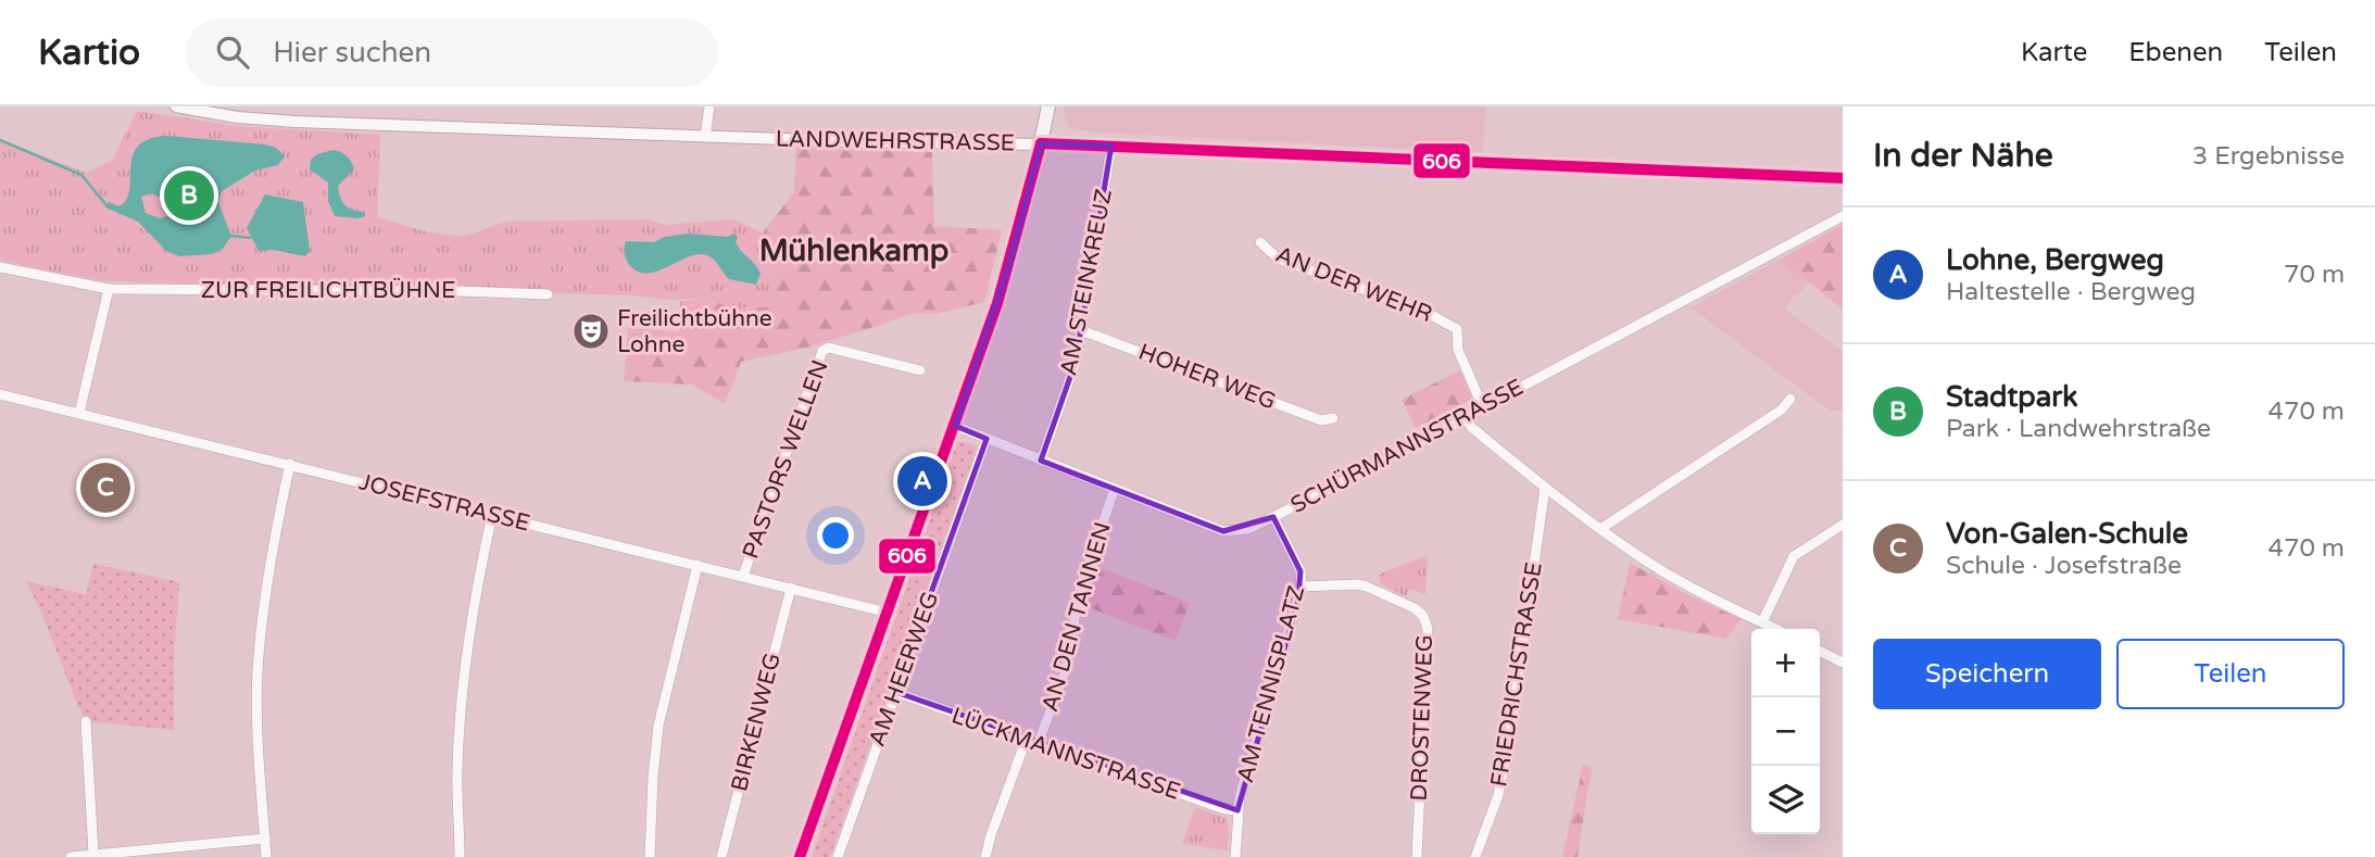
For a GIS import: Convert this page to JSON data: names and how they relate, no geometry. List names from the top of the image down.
{
  "streets": {
    "street": [
      "LANDWEHRSTRASSE",
      "AM STEINKREUZ",
      "AN DER WEHR",
      "ZUR FREILICHTBÜHNE",
      "HOHER WEG",
      "SCHÜRMANNSTRASSE",
      "PASTORS WELLEN",
      "JOSEFSTRASSE",
      "AN DEN TANNEN",
      "AM HEERWEG",
      "FRIEDRICHSTRASSE",
      "AM TENNISPLATZ",
      "DROSTENWEG",
      "BIRKENWEG",
      "LÜCKMANNSTRASSE"
    ]
  },
  "crossings": [
    ["LANDWEHRSTRASSE", "AM STEINKREUZ"],
    ["AM STEINKREUZ", "HOHER WEG"],
    ["AM STEINKREUZ", "SCHÜRMANNSTRASSE"],
    ["AN DER WEHR", "SCHÜRMANNSTRASSE"],
    ["SCHÜRMANNSTRASSE", "AN DEN TANNEN"],
    ["SCHÜRMANNSTRASSE", "AM HEERWEG"],
    ["SCHÜRMANNSTRASSE", "AM TENNISPLATZ"],
    ["PASTORS WELLEN", "JOSEFSTRASSE"],
    ["JOSEFSTRASSE", "BIRKENWEG"],
    ["AN DEN TANNEN", "LÜCKMANNSTRASSE"],
    ["AM HEERWEG", "LÜCKMANNSTRASSE"],
    ["AM TENNISPLATZ", "DROSTENWEG"],
    ["AM TENNISPLATZ", "LÜCKMANNSTRASSE"]
  ],
  "districts": ["Mühlenkamp"],
  "places": {
    "theatre": ["Freilichtbühne Lohne"]
  },
  "lines": ["transit line 606"],
  "page": {
    "header": "Kartio",
    "search": "Hier suchen",
    "nav": ["Karte", "Ebenen", "Teilen"],
    "heading": ["In der Nähe", "3 Ergebnisse"],
    "pins": ["B", "A", "C"],
    "list": [
      {
        "mark": "A",
        "name": "Lohne, Bergweg",
        "note": "Haltestelle · Bergweg",
        "value": "70 m"
      },
      {
        "mark": "B",
        "name": "Stadtpark",
        "note": "Park · Landwehrstraße",
        "value": "470 m"
      },
      {
        "mark": "C",
        "name": "Von-Galen-Schule",
        "note": "Schule · Josefstraße",
        "value": "470 m"
      }
    ],
    "buttons": ["Speichern", "Teilen"],
    "map_buttons": ["+", "−"]
  }
}
